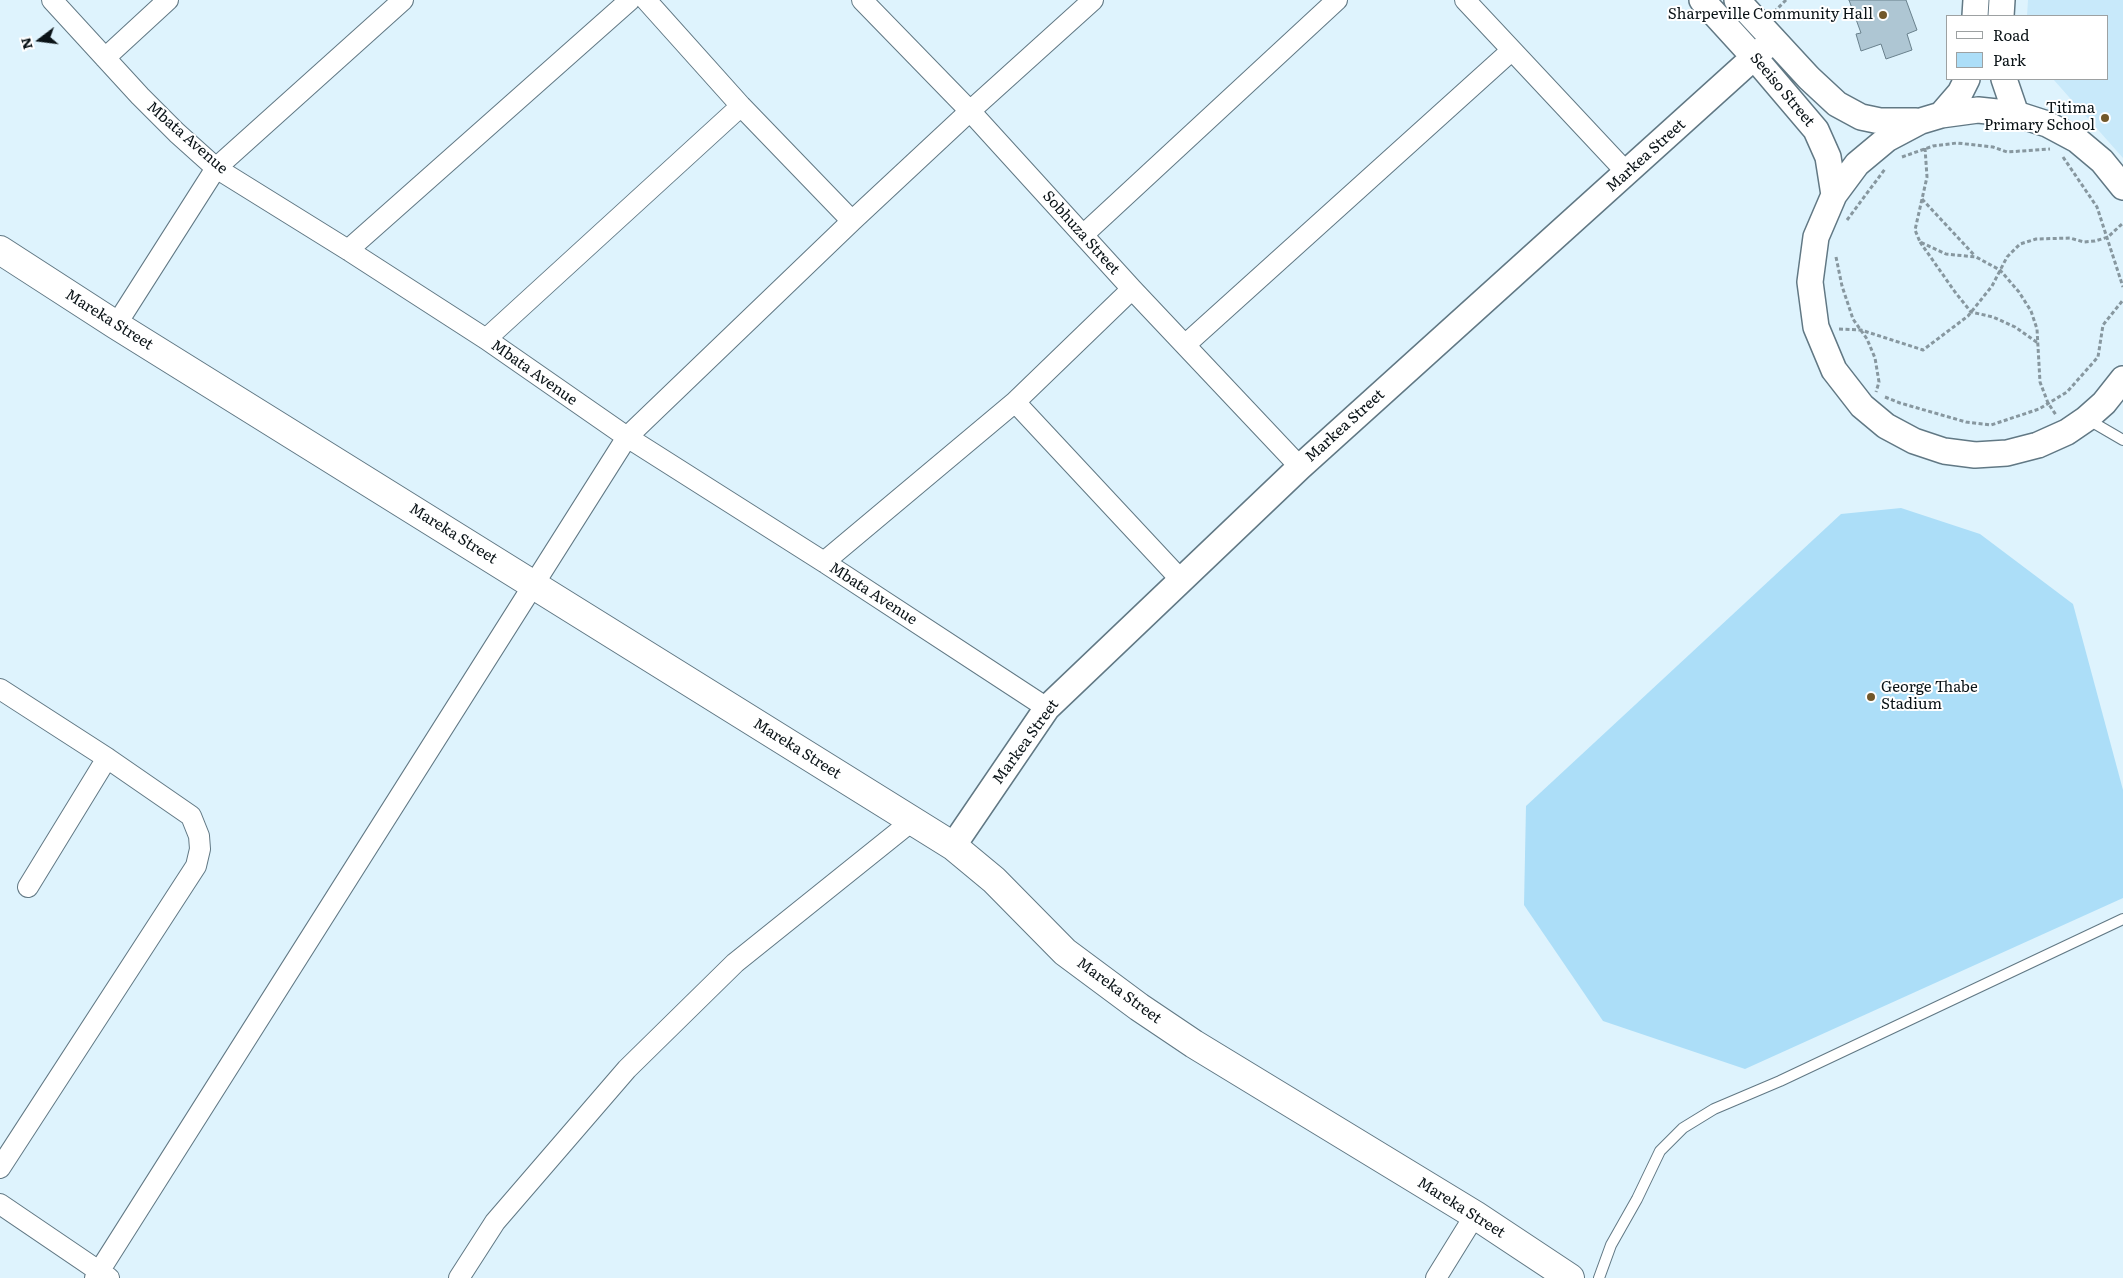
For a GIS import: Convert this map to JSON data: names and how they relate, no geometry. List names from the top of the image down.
{
  "streets": {
    "main road": ["Mareka Street"],
    "street": [
      "Seeiso Street",
      "Mbata Avenue",
      "Markea Street",
      "Sobhuza Street"
    ]
  },
  "crossings": [
    ["Seeiso Street", "Markea Street"],
    ["Mbata Avenue", "Markea Street"],
    ["Markea Street", "Sobhuza Street"],
    ["Markea Street", "Mareka Street"]
  ],
  "places": ["Sharpeville Community Hall", "Titima Primary School", "George Thabe Stadium"],
  "legend": ["Road", "Park"],
  "north": "left"
}
